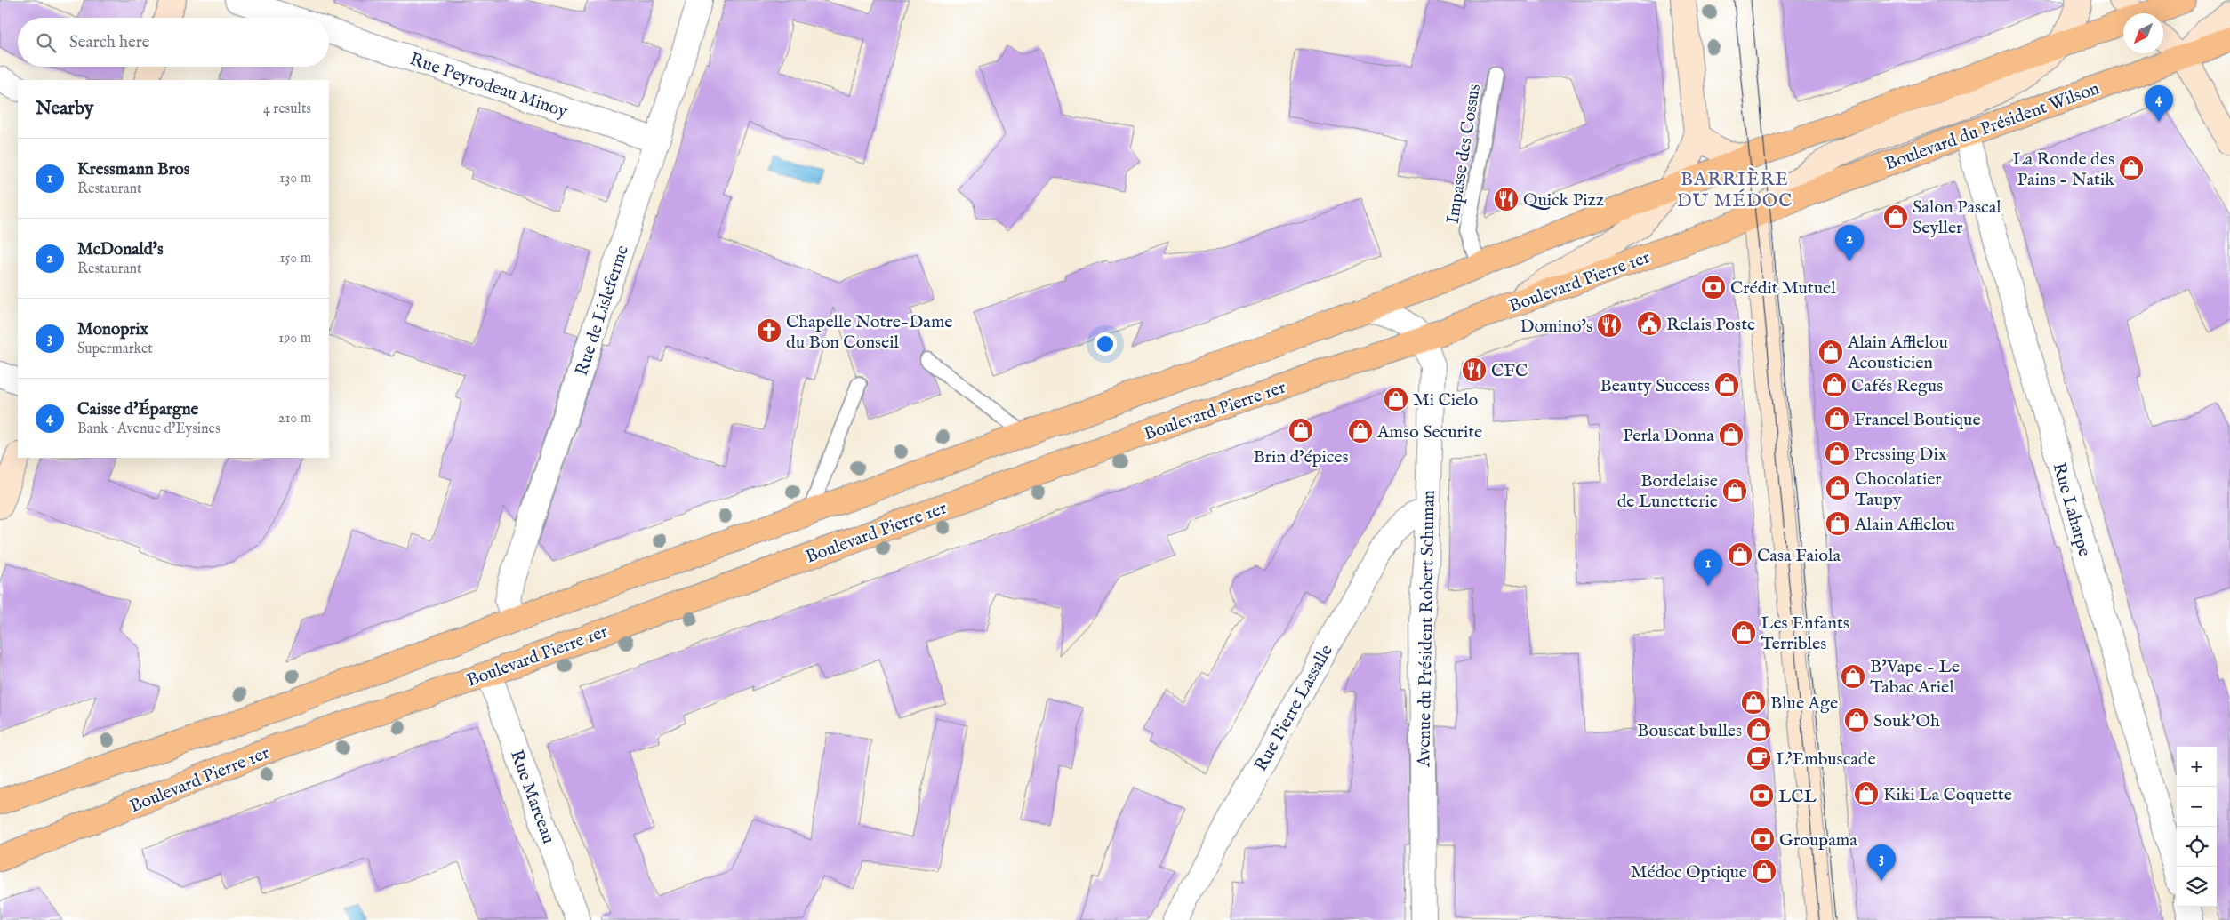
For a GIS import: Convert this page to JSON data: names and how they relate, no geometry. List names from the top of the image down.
{
  "streets": {
    "main road": ["Boulevard du Président Wilson", "Boulevard Pierre 1er"],
    "street": [
      "Rue Peyrodeau Minoy",
      "Rue de Lisleferme",
      "Rue Laharpe",
      "Avenue du Président Robert Schuman",
      "Rue Pierre Lassalle",
      "Rue Marceau"
    ],
    "lane": ["Impasse des Cossus"]
  },
  "crossings": [
    ["Rue Peyrodeau Minoy", "Rue de Lisleferme"],
    ["Boulevard du Président Wilson", "Boulevard Pierre 1er"],
    ["Boulevard du Président Wilson", "Rue Laharpe"],
    ["Impasse des Cossus", "Boulevard Pierre 1er"],
    ["Boulevard Pierre 1er", "Rue de Lisleferme"],
    ["Boulevard Pierre 1er", "Avenue du Président Robert Schuman"],
    ["Boulevard Pierre 1er", "Rue Marceau"],
    ["Avenue du Président Robert Schuman", "Rue Pierre Lassalle"]
  ],
  "districts": ["BARRIÈRE DU MÉDOC"],
  "places": {
    "shop": [
      "La Ronde des Pains - Natik",
      "Salon Pascal Seyller",
      "Alain Afflelou Acousticien",
      "Beauty Success",
      "Cafés Regus",
      "Mi Cielo",
      "Francel Boutique",
      "Brin d’épices",
      "Amso Securite",
      "Perla Donna",
      "Pressing Dix",
      "Chocolatier Taupy",
      "Bordelaise de Lunetterie",
      "Alain Afflelou",
      "Casa Faiola",
      "Les Enfants Terribles",
      "B'Vape - Le Tabac Ariel",
      "Blue Age",
      "Souk'Oh",
      "Bouscat bulles",
      "Kiki La Coquette",
      "Médoc Optique"
    ],
    "restaurant": ["Quick Pizz", "Domino's", "CFC"],
    "bank": ["Crédit Mutuel", "LCL", "Groupama"],
    "public building": ["Relais Poste"],
    "church": ["Chapelle Notre-Dame du Bon Conseil"],
    "cafe": ["L'Embuscade"]
  },
  "north": "bottom left",
  "page": {
    "search": "Search here",
    "heading": ["Nearby", "4 results"],
    "pins": [
      "4",
      "2",
      "1",
      "3"
    ],
    "list": [
      {
        "mark": "1",
        "name": "Kressmann Bros",
        "note": "Restaurant",
        "value": "130 m"
      },
      {
        "mark": "2",
        "name": "McDonald's",
        "note": "Restaurant",
        "value": "150 m"
      },
      {
        "mark": "3",
        "name": "Monoprix",
        "note": "Supermarket",
        "value": "190 m"
      },
      {
        "mark": "4",
        "name": "Caisse d'Épargne",
        "note": "Bank · Avenue d'Eysines",
        "value": "210 m"
      }
    ],
    "map_buttons": ["+", "−"]
  }
}
